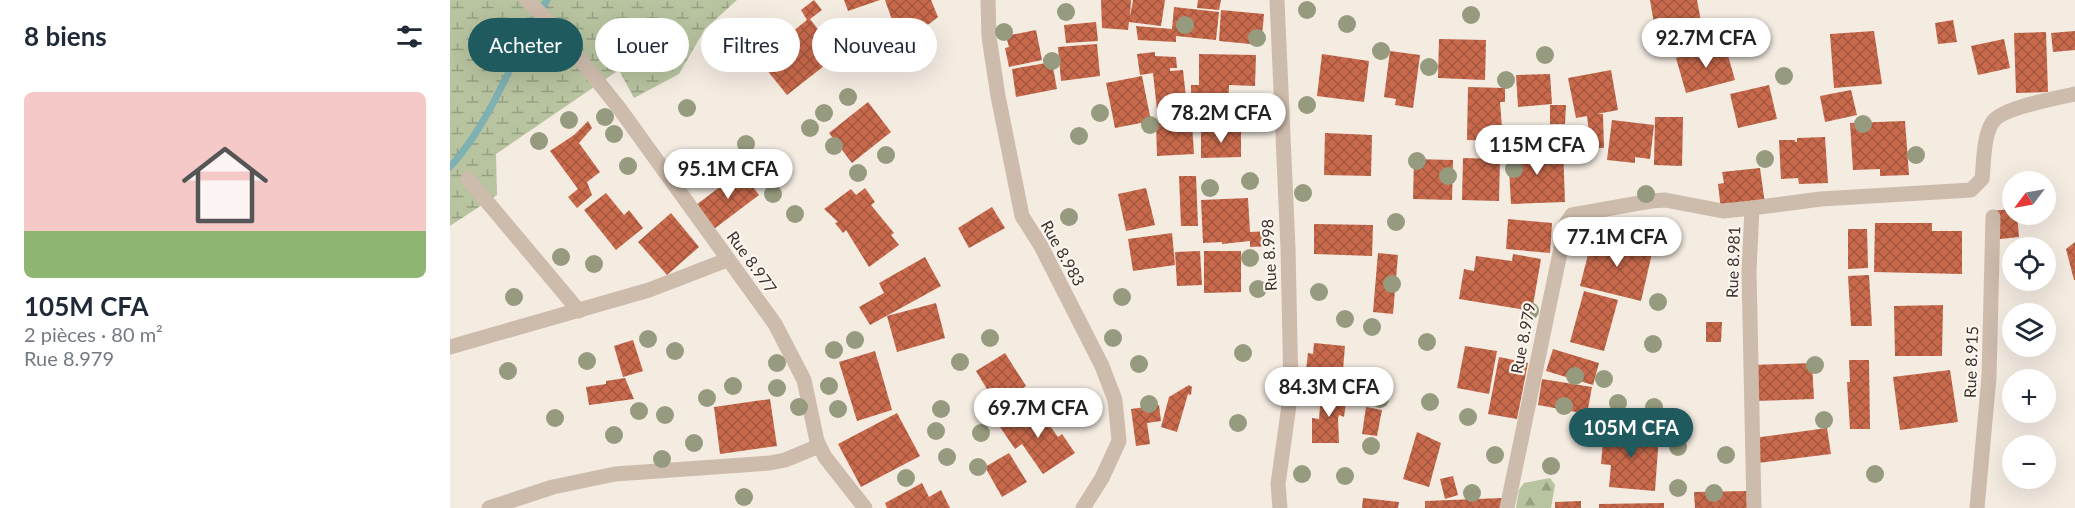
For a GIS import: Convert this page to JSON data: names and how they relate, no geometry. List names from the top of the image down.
{
  "streets": {
    "street": [
      "Rue 8.983",
      "Rue 8.998",
      "Rue 8.977",
      "Rue 8.981",
      "Rue 8.979",
      "Rue 8.915"
    ]
  },
  "crossings": [
    ["Rue 8.981", "Rue 8.979"]
  ],
  "north": "bottom left",
  "page": {
    "heading": "8 biens",
    "price": [
      "92.7M CFA",
      "78.2M CFA",
      "115M CFA",
      "95.1M CFA",
      "77.1M CFA",
      "84.3M CFA",
      "69.7M CFA",
      "105M CFA"
    ],
    "chip": [
      "Acheter",
      "Louer",
      "Filtres",
      "Nouveau"
    ],
    "list": [
      {
        "name": "105M CFA",
        "note": "2 pièces · 80 m² · Rue 8.979"
      }
    ],
    "map_buttons": ["+", "−"]
  }
}
